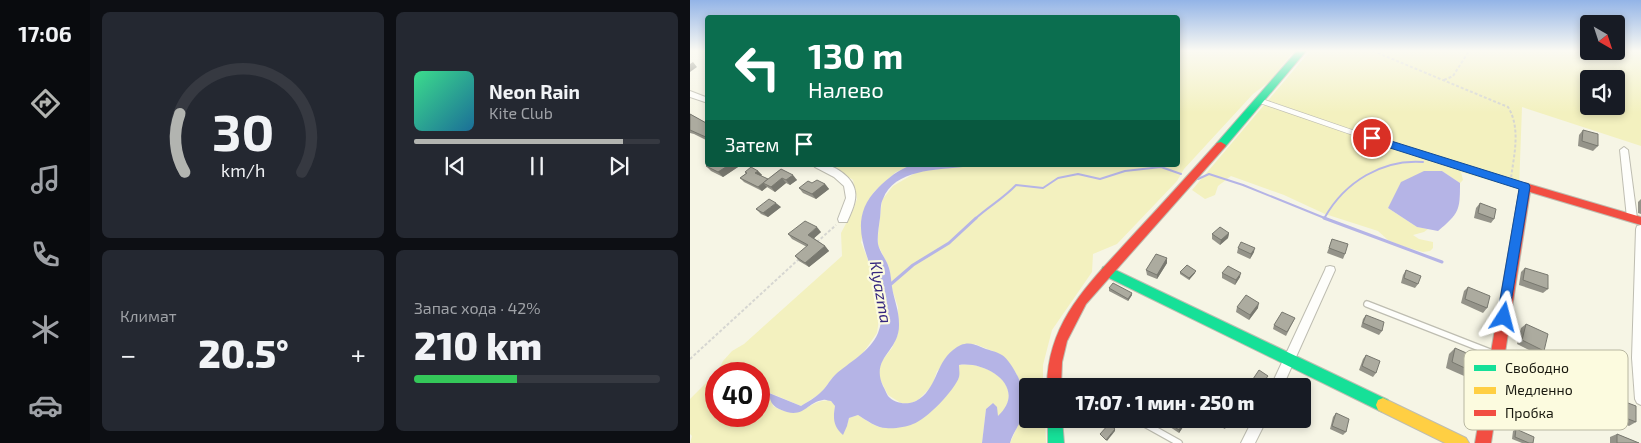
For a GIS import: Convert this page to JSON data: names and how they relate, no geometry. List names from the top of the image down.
{
  "water": ["Klyazma"],
  "legend": ["Свободно", "Медленно", "Пробка"],
  "north": "bottom right",
  "page": {
    "tabs": "17:06",
    "turn": ["130 m", "Налево"],
    "song": ["Neon Rain", "Kite Club"],
    "then": "Затем",
    "tile": [
      "Климат",
      ["Запас хода · 42%", "210 km"]
    ],
    "heat": ["−", "20.5°", "+"],
    "limit": "40",
    "trip": "17:07 · 1 мин · 250 m",
    "gauge": ["30", "km/h"]
  }
}
